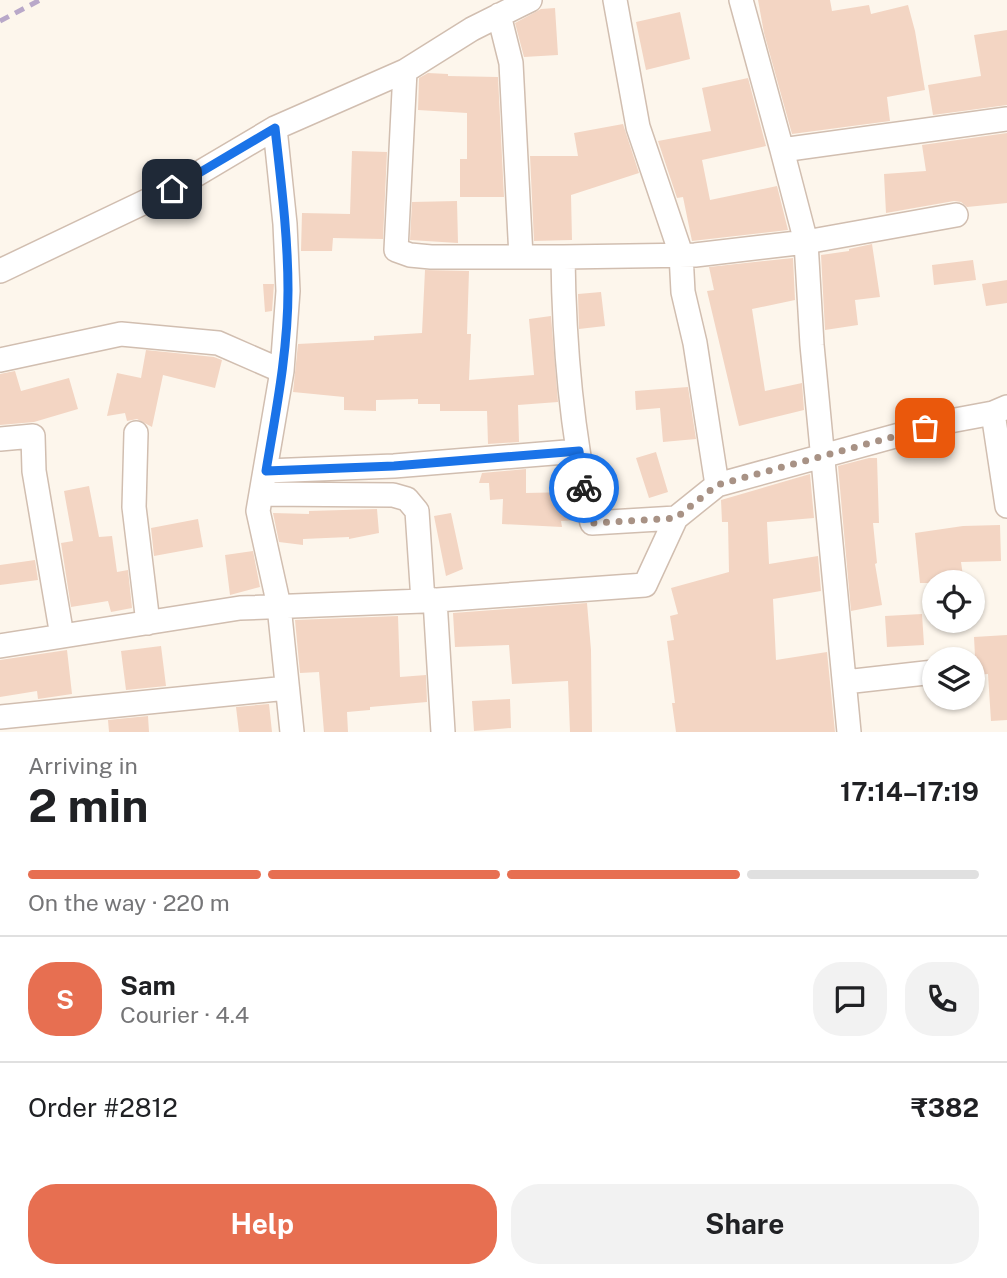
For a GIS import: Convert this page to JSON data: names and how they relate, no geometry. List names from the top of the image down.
{
  "page": {
    "heading": ["2 min", "Arriving in", "17:14–17:19"],
    "panel": [
      "Sam",
      "Courier · 4.4",
      "Order #2812",
      "₹382"
    ],
    "bar": "On the way · 220 m",
    "round": "S",
    "buttons": ["Help", "Share"]
  }
}
